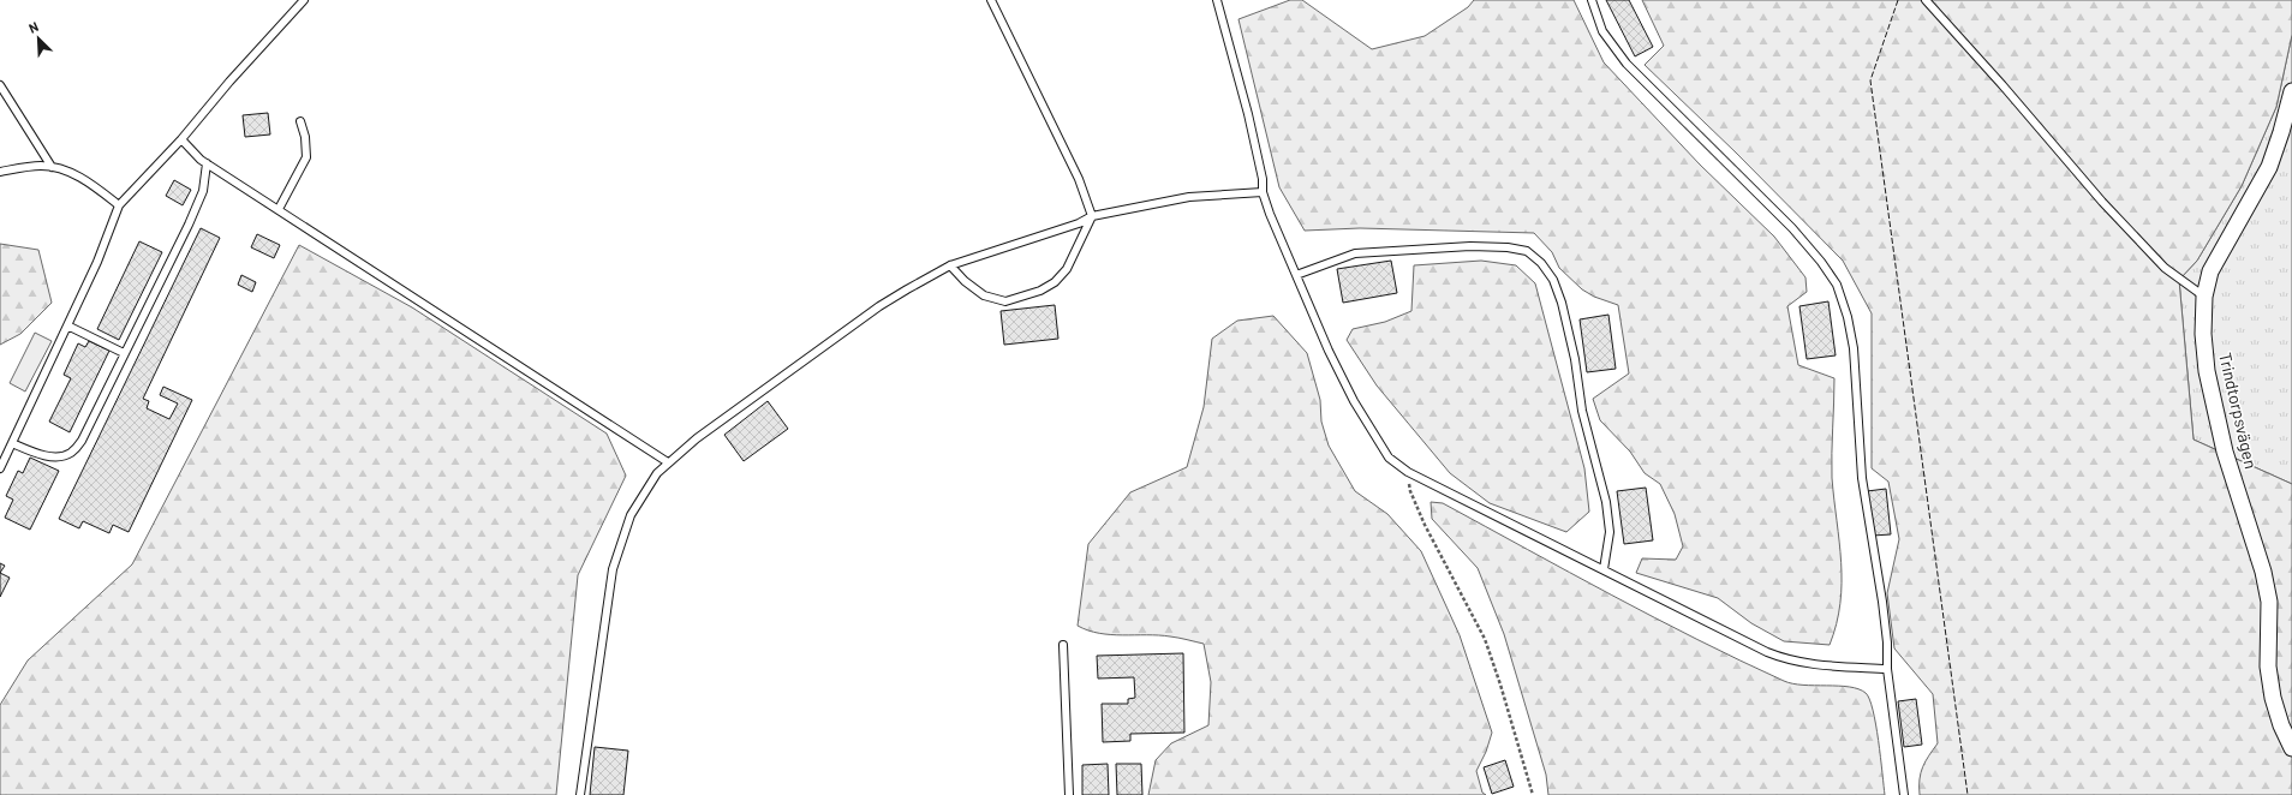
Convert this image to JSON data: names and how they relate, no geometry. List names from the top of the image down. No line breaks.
{"streets":{"street":["Trindtorpsvägen"]},"north":"top left"}
